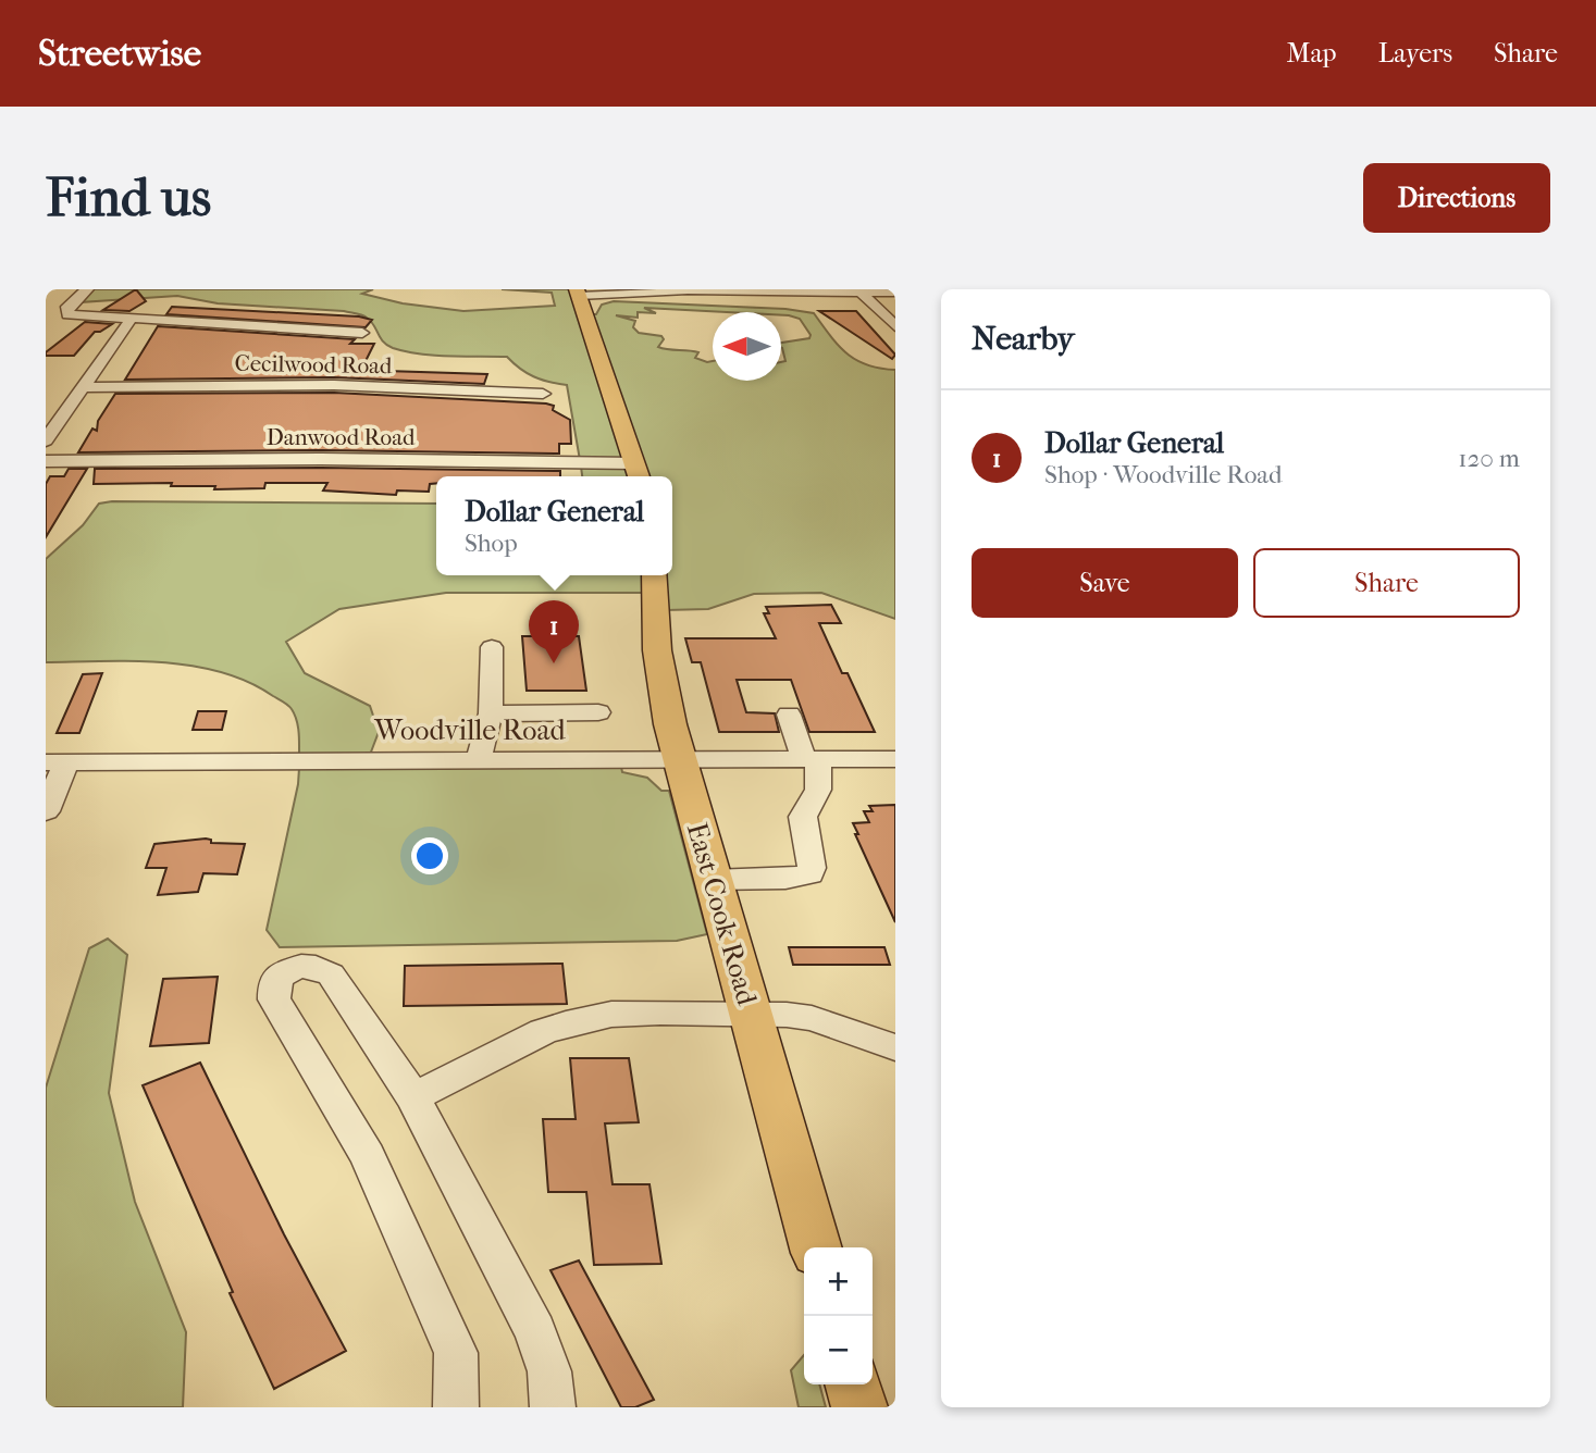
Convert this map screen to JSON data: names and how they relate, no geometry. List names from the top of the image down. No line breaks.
{"streets":{"main road":["East Cook Road"],"street":["Cecilwood Road","Danwood Road","Woodville Road"]},"crossings":[["Woodville Road","East Cook Road"]],"north":"left","page":{"header":"Streetwise","nav":["Map","Layers","Share"],"buttons":["Directions",["Save","Share"]],"title":"Find us","heading":"Nearby","list":[{"mark":"1","name":"Dollar General","note":"Shop · Woodville Road","value":"120 m"}],"popup":["Dollar General","Shop"],"pins":"1","map_buttons":["+","−"]}}
